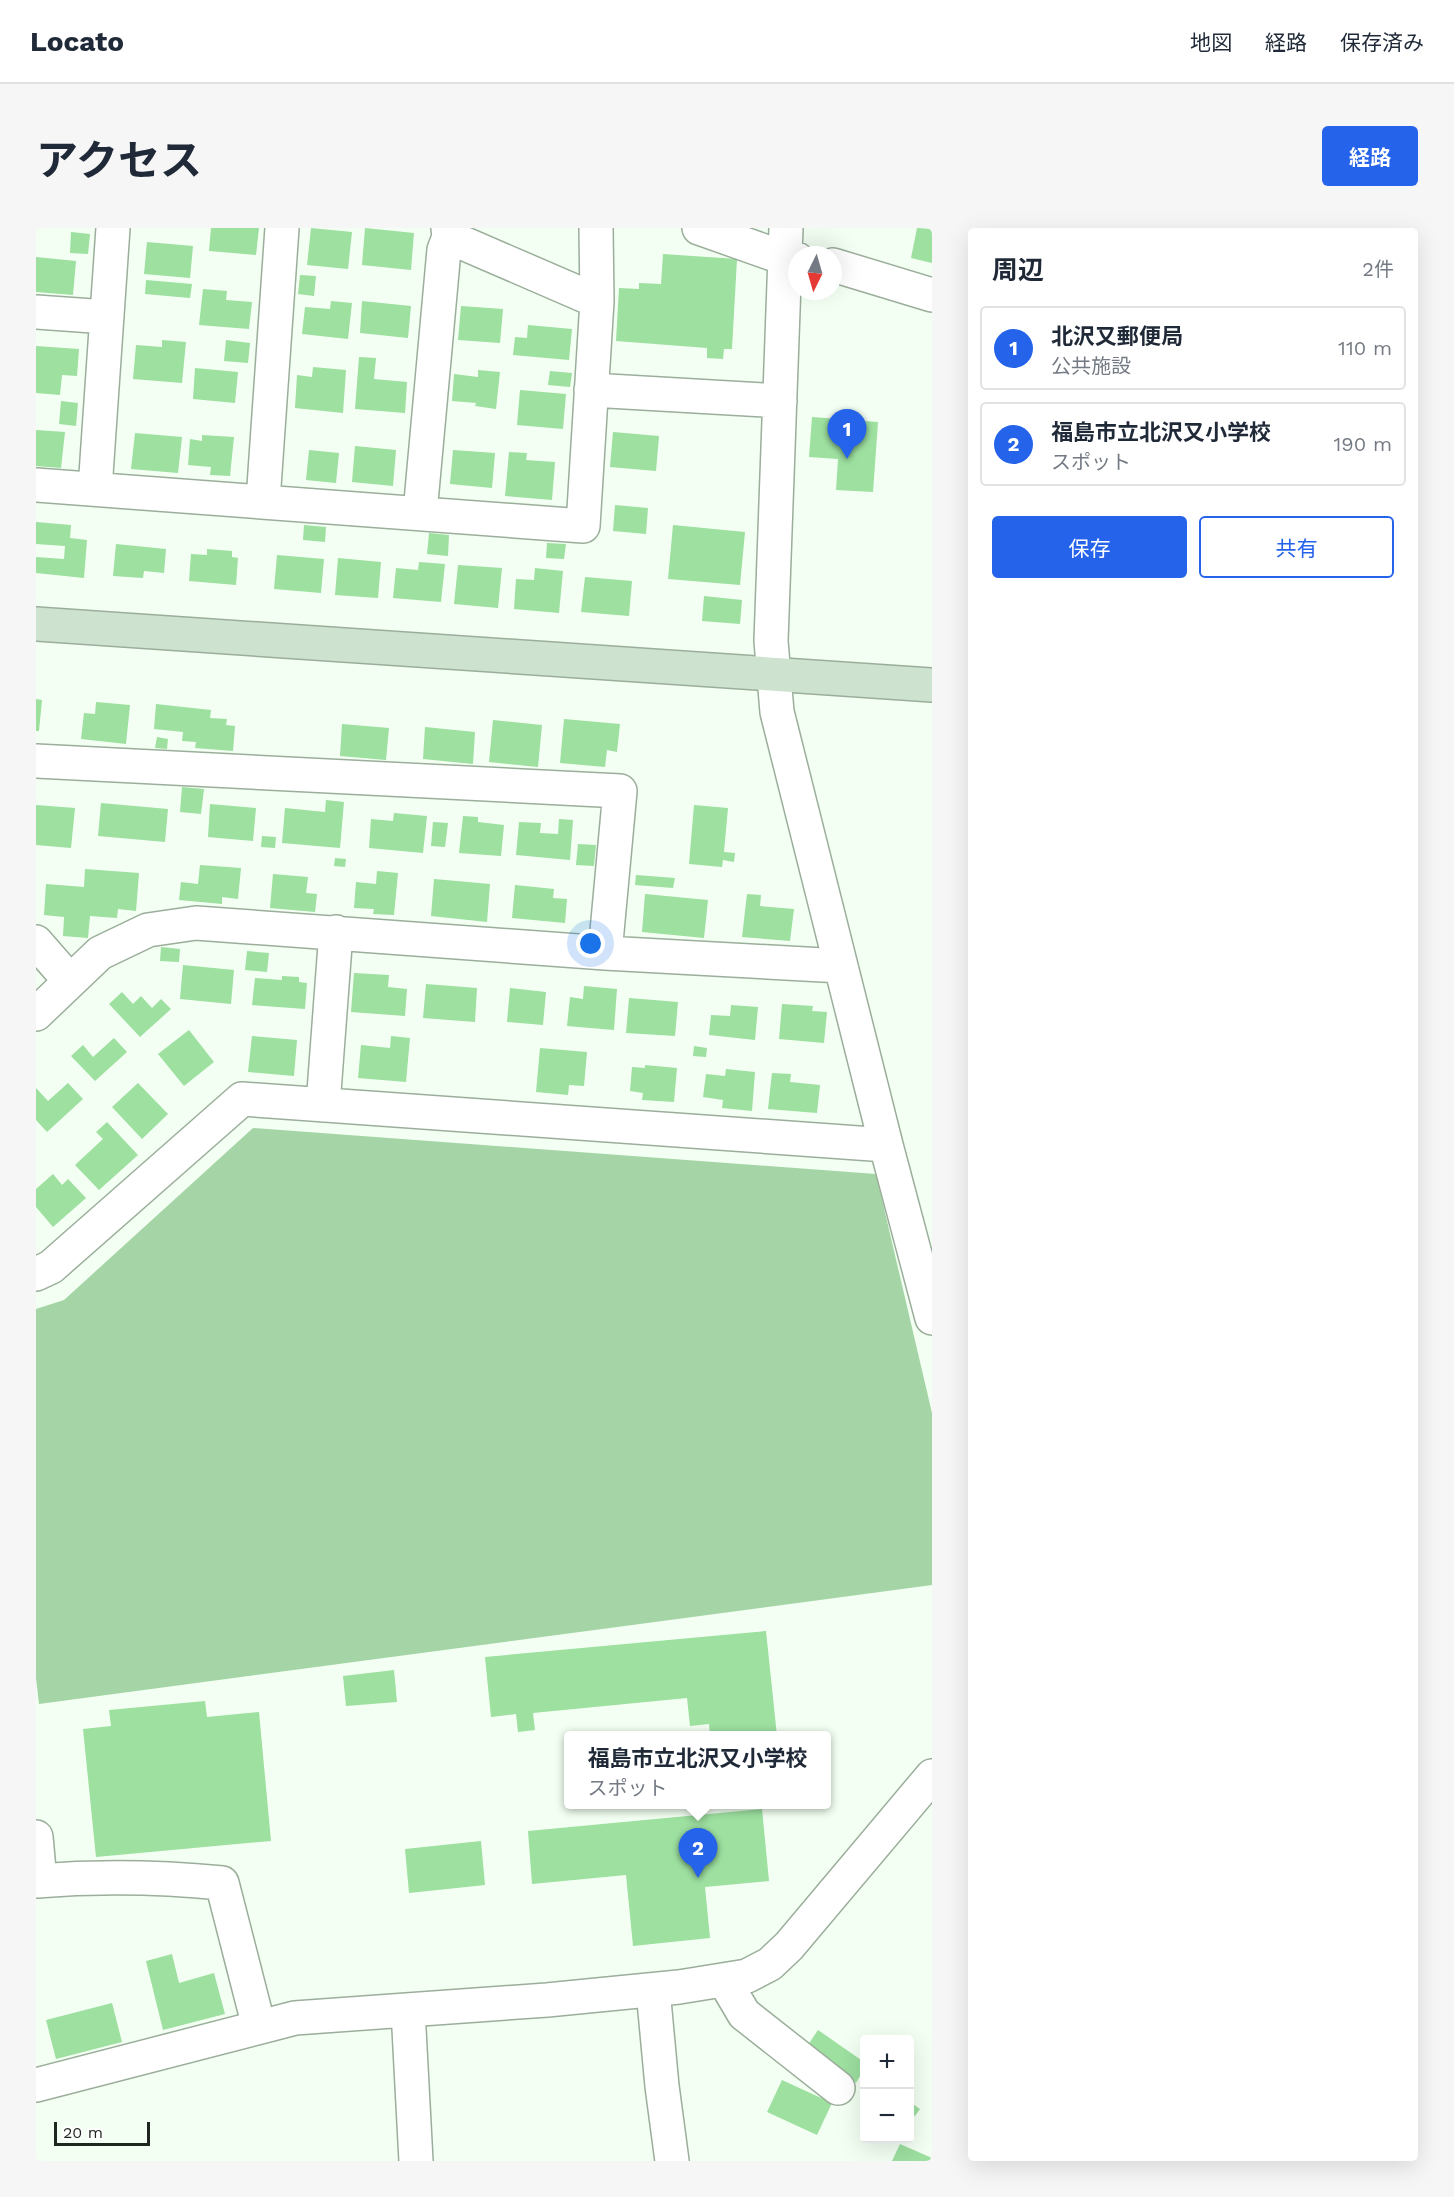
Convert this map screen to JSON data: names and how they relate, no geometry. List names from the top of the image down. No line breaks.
{"scale_bar":"20 m","north":"bottom","page":{"header":"Locato","nav":["地図","経路","保存済み"],"title":"アクセス","buttons":["経路",["保存","共有"]],"heading":["周辺","2件"],"list":[{"mark":"1","name":"北沢又郵便局","note":"公共施設","value":"110 m"},{"mark":"2","name":"福島市立北沢又小学校","note":"スポット","value":"190 m"}],"pins":["1","2"],"popup":["福島市立北沢又小学校","スポット"],"map_buttons":["+","−"],"scale":"20 m"}}
